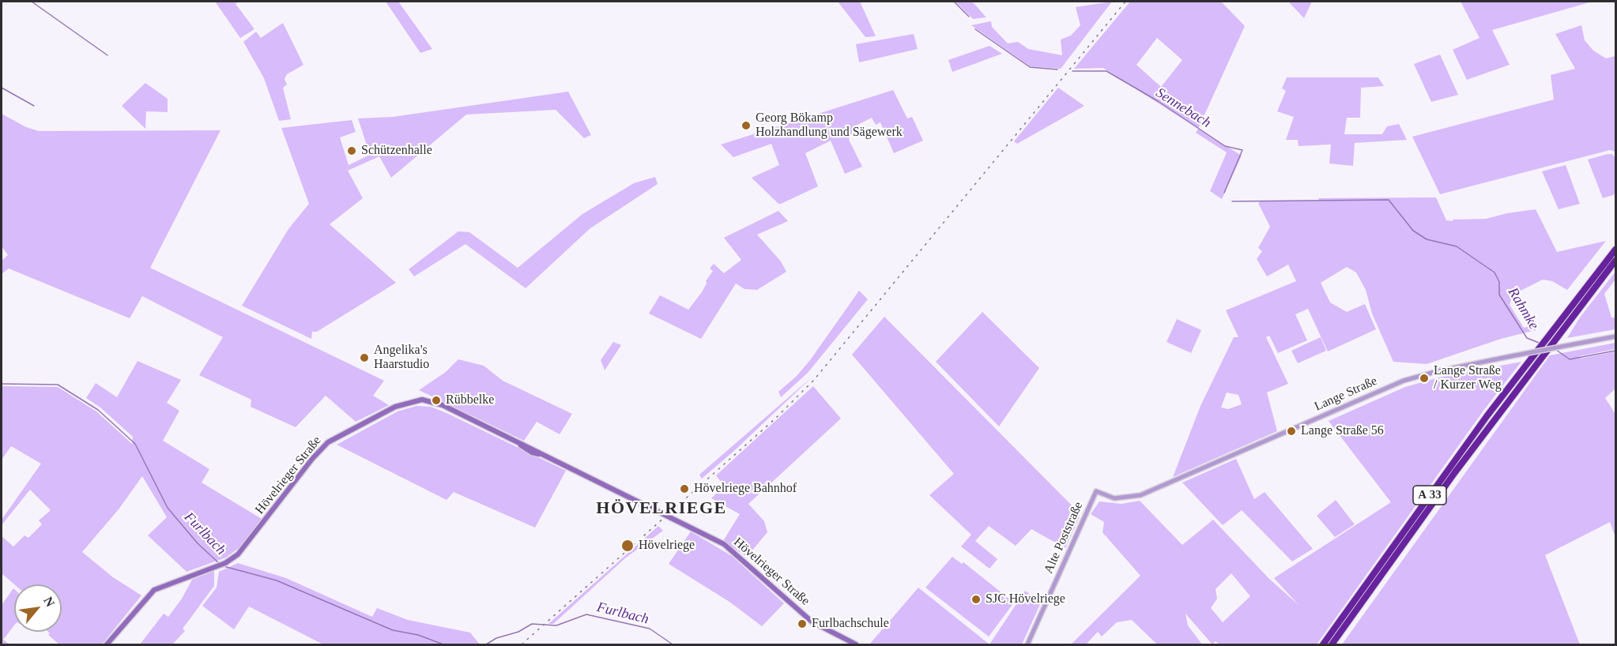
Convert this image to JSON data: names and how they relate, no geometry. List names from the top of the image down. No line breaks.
{"streets":{"highway":["A 33"],"main road":["Hövelrieger Straße"],"street":["Lange Straße","Alte Poststraße"]},"crossings":[["Lange Straße","Alte Poststraße"]],"districts":["HÖVELRIEGE"],"water":["Sennebach","Rahmke","Furlbach"],"places":["Georg Bökamp Holzhandlung und Sägewerk","Schützenhalle","Angelika's Haarstudio","Lange Straße / Kurzer Weg","Rübbelke","Lange Straße 56","Hövelriege Bahnhof","Hövelriege","SJC Hövelriege","Furlbachschule"],"north":"top right"}
